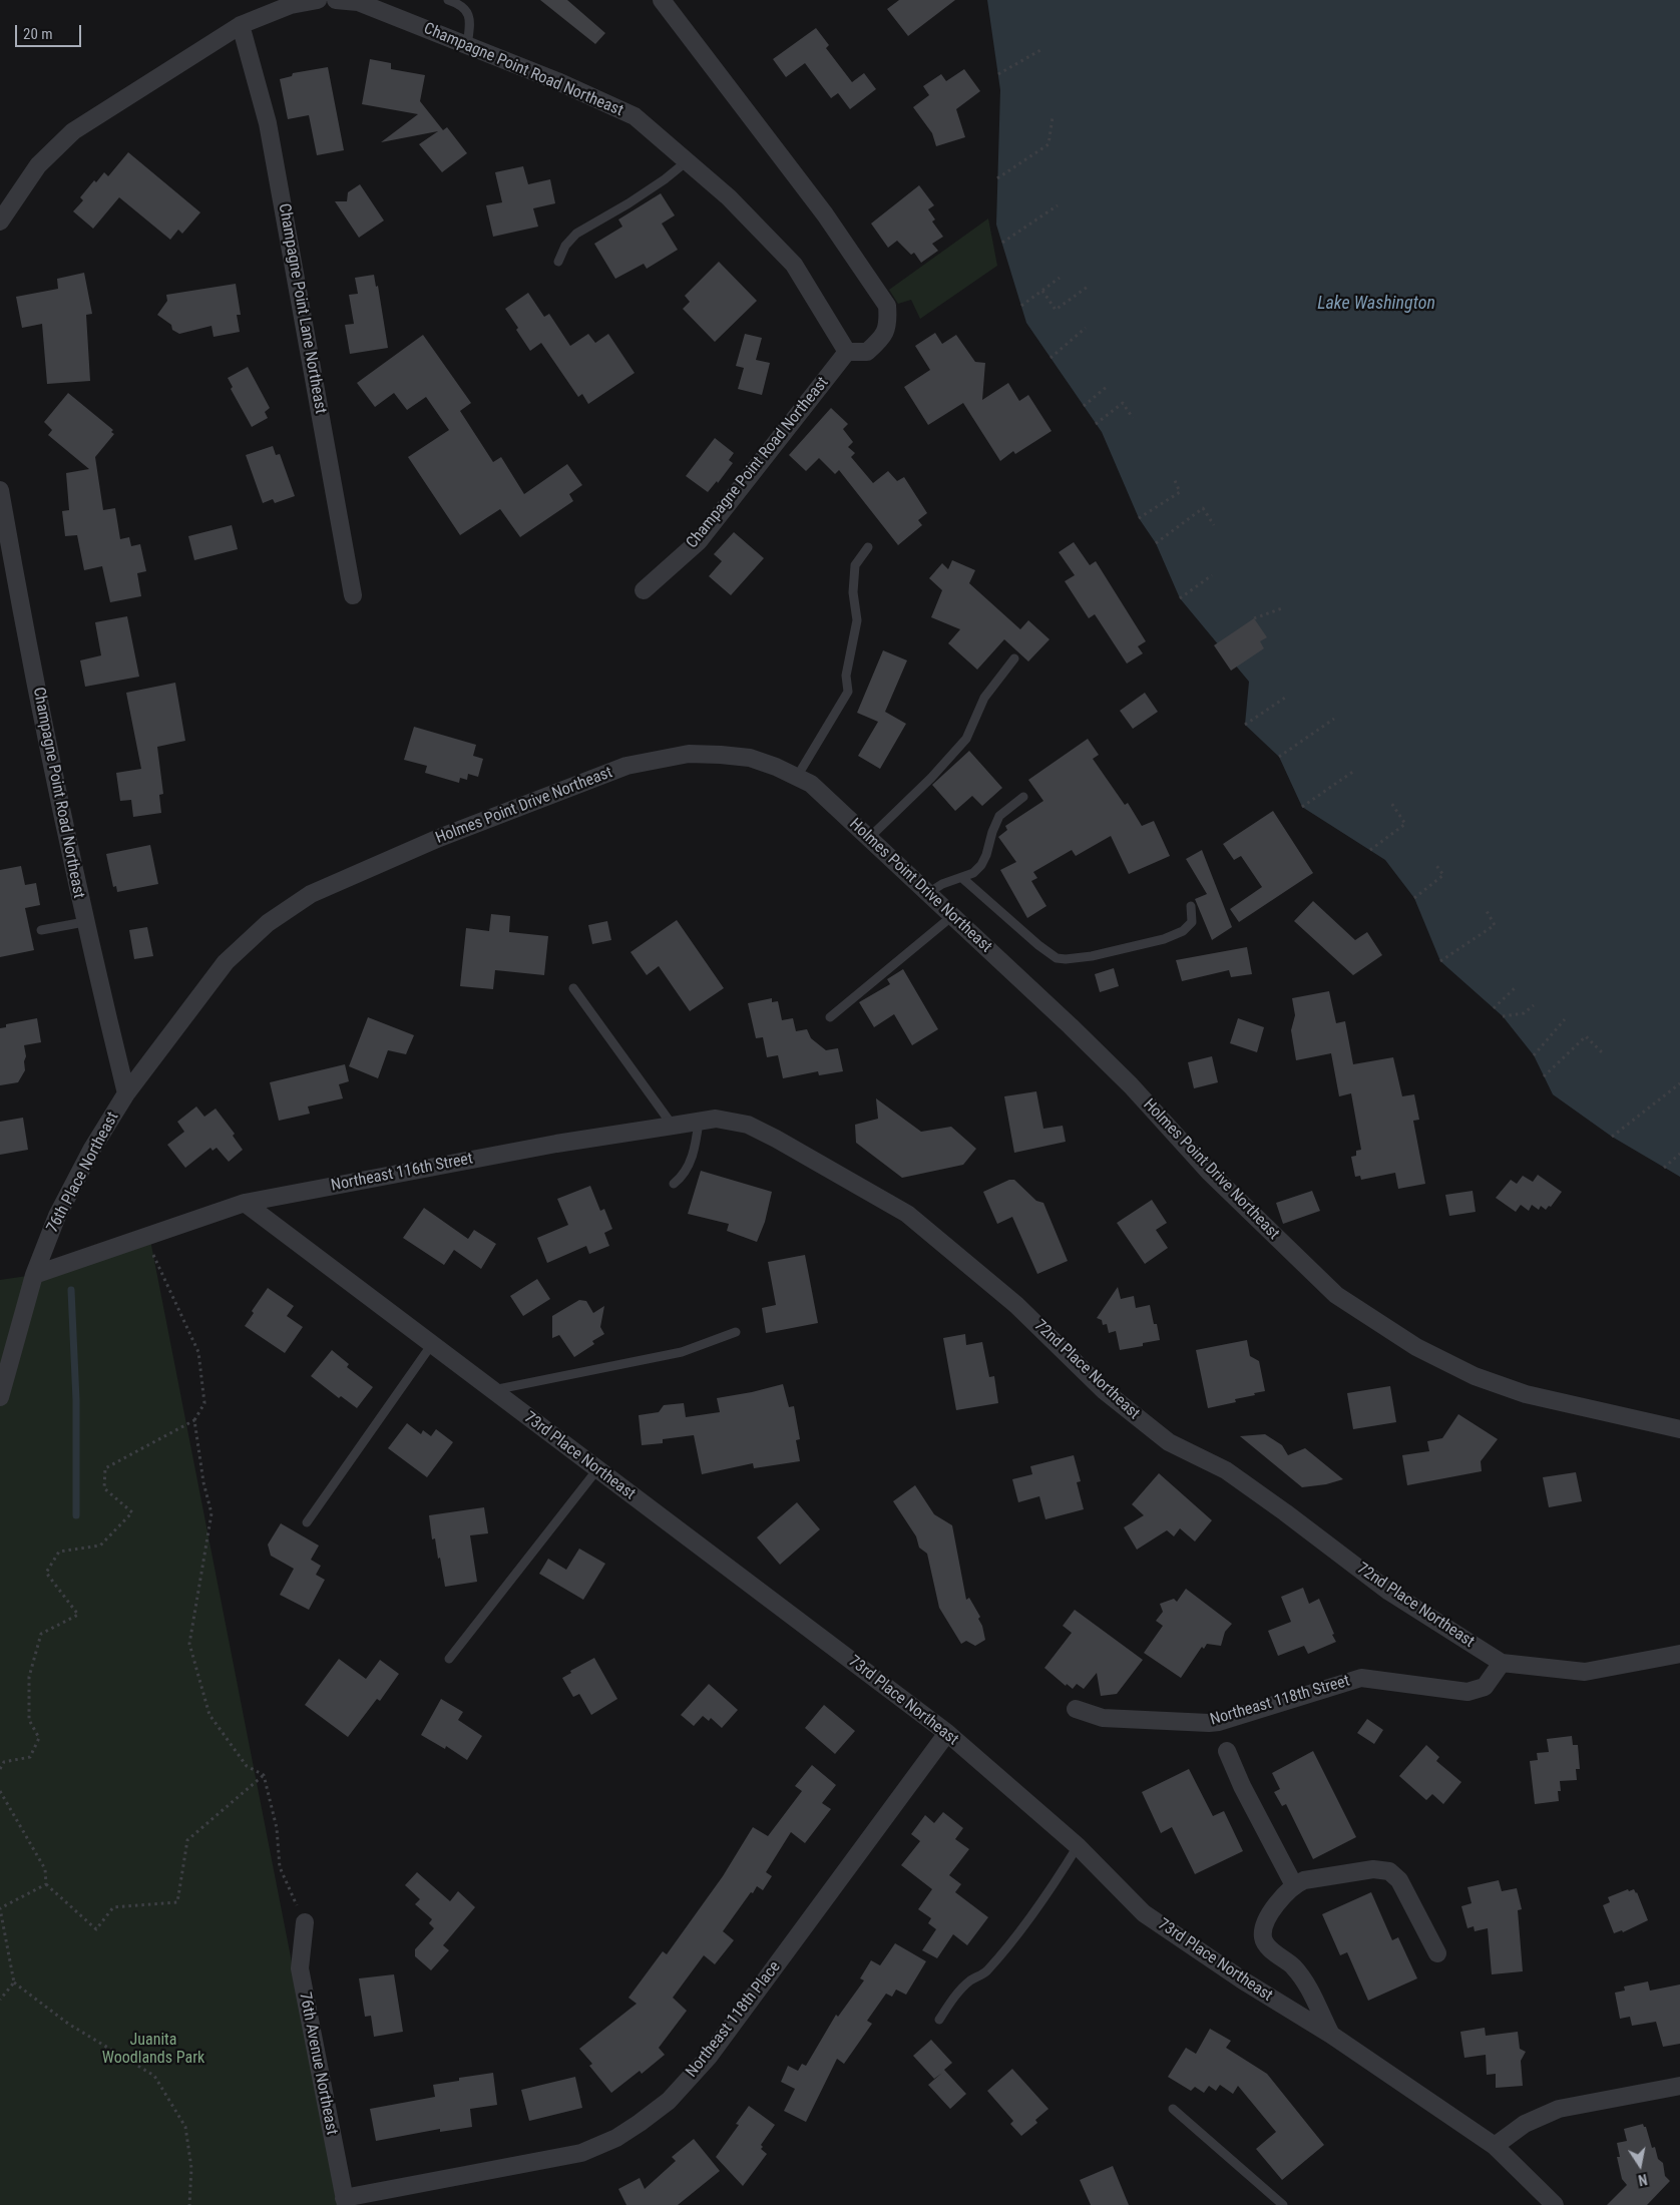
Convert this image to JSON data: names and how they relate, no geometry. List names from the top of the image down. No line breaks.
{"streets":{"street":["Champagne Point Road Northeast","Champagne Point Lane Northeast","Holmes Point Drive Northeast","76th Place Northeast","Northeast 116th Street","72nd Place Northeast","73rd Place Northeast","Northeast 118th Street","Northeast 118th Place","76th Avenue Northeast"]},"crossings":[["Champagne Point Road Northeast","Holmes Point Drive Northeast"],["Champagne Point Road Northeast","76th Place Northeast"],["Holmes Point Drive Northeast","76th Place Northeast"],["76th Place Northeast","Northeast 116th Street"],["Northeast 116th Street","72nd Place Northeast"],["Northeast 116th Street","73rd Place Northeast"],["72nd Place Northeast","Northeast 118th Street"],["73rd Place Northeast","Northeast 118th Place"],["Northeast 118th Place","76th Avenue Northeast"]],"water":["Lake Washington"],"parks":["Juanita Woodlands Park"],"scale_bar":"20 m","north":"bottom"}
